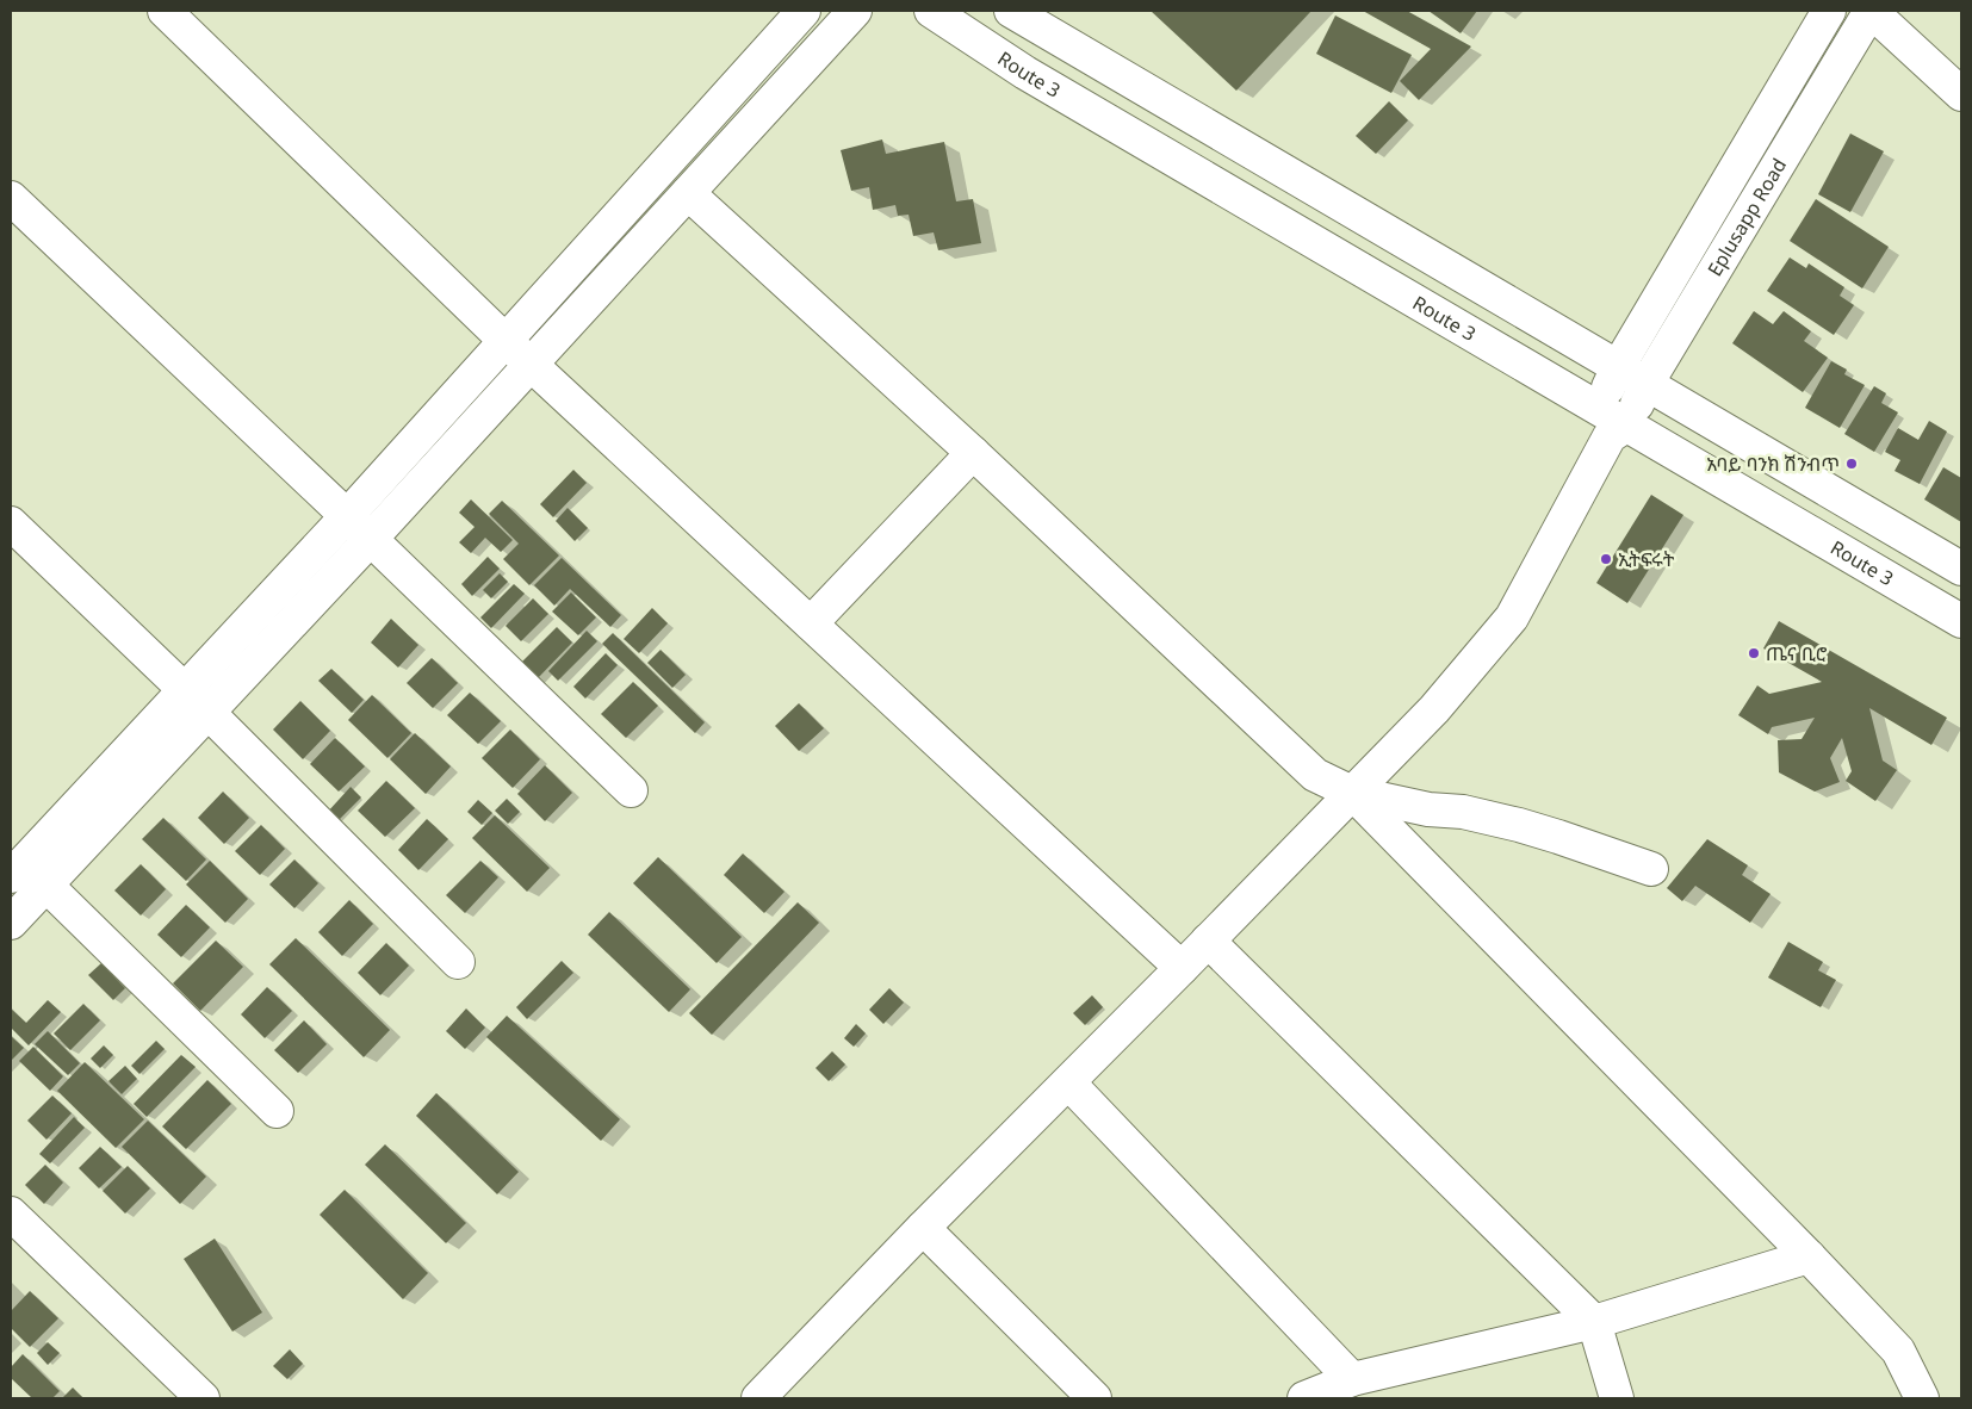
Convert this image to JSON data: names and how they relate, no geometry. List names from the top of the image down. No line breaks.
{"streets":{"street":["Route 3","Eplusapp Road"]},"crossings":[["Route 3","Eplusapp Road"]],"places":["አባይ ባንክ ሽንብጥ","ኢትፍሩት","ጤና ቢሮ"]}
